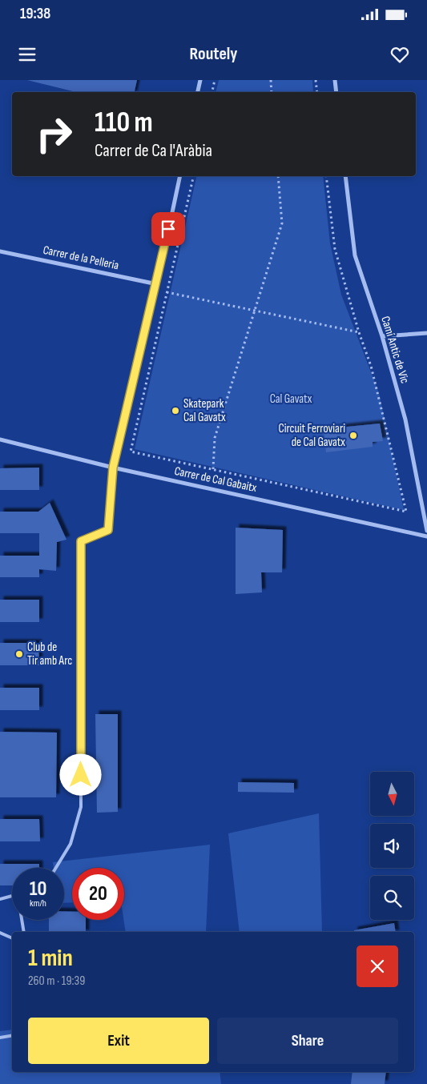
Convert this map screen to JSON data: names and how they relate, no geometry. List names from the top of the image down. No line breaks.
{"streets":{"street":["Carrer de la Pelleria","Camí Antic de Vic","Carrer de Cal Gabaitx"]},"parks":["Cal Gavatx"],"places":["Skatepark Cal Gavatx","Circuit Ferroviari de Cal Gavatx","Club de Tir amb Arc"],"north":"bottom","page":{"status":"19:38","header":"Routely","turn":["110 m","Carrer de Ca l'Aràbia"],"speed":"10 km/h","limit":"20","heading":["1 min","260 m · 19:39"],"buttons":["Exit","Share"]}}
